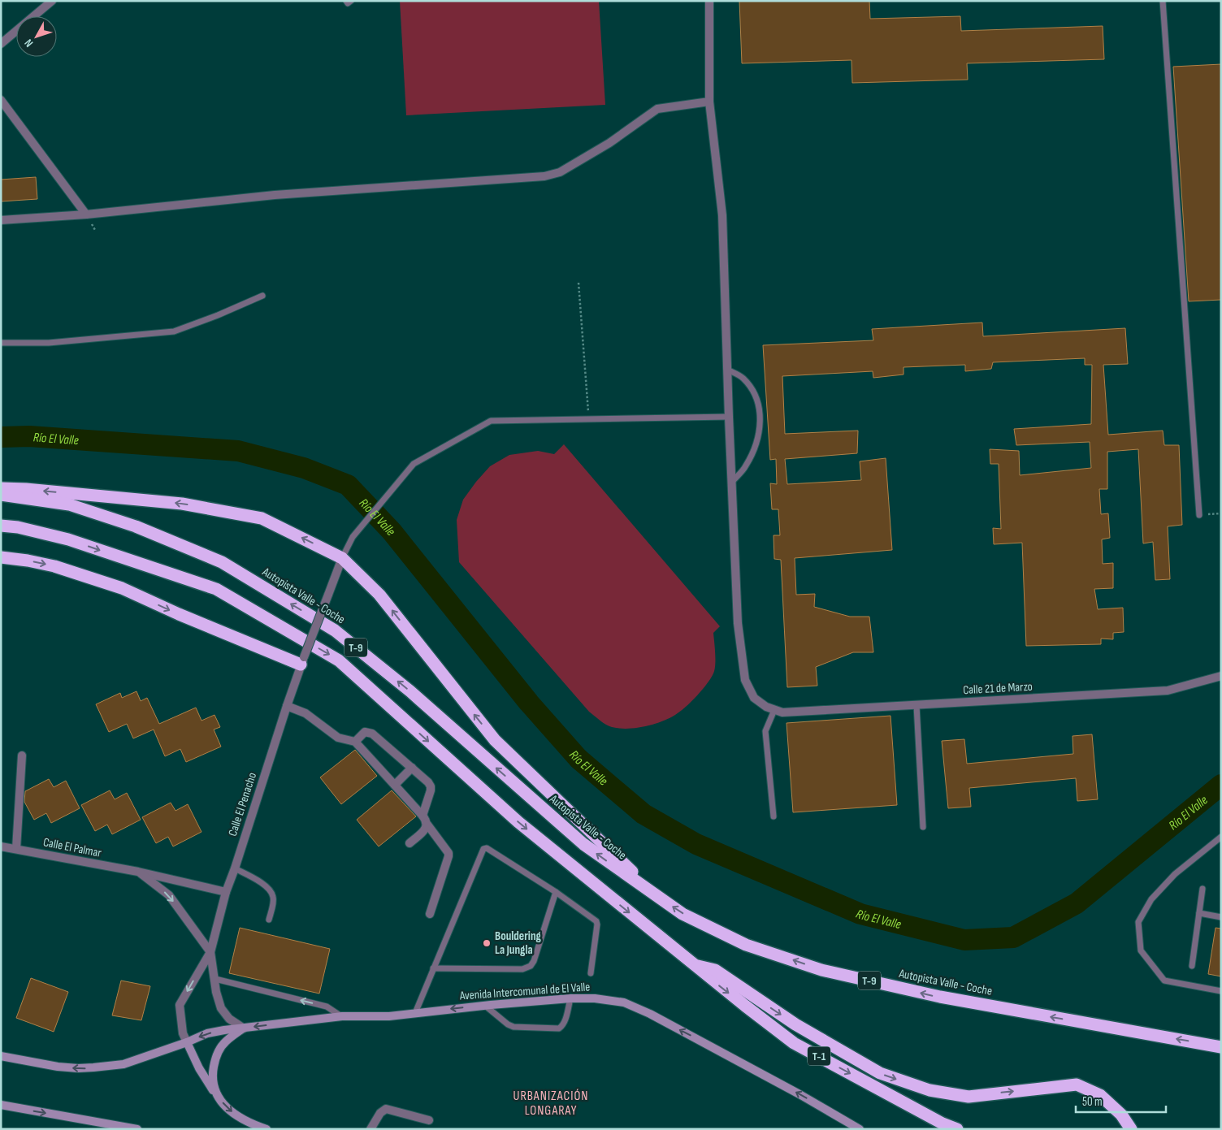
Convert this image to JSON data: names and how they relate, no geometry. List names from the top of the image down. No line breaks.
{"streets":{"highway":["Autopista Valle - Coche","T-9","T-1"],"main road":["Avenida Intercomunal de El Valle"],"street":["Calle 21 de Marzo","Calle El Penacho","Calle El Palmar"]},"crossings":[["T-9","T-1"],["Calle El Penacho","Calle El Palmar"]],"one_way":["Avenida Intercomunal de El Valle"],"districts":["URBANIZACIÓN LONGARAY"],"water":["Río El Valle"],"places":["Bouldering La Jungla"],"scale_bar":"50 m","north":"bottom left"}
